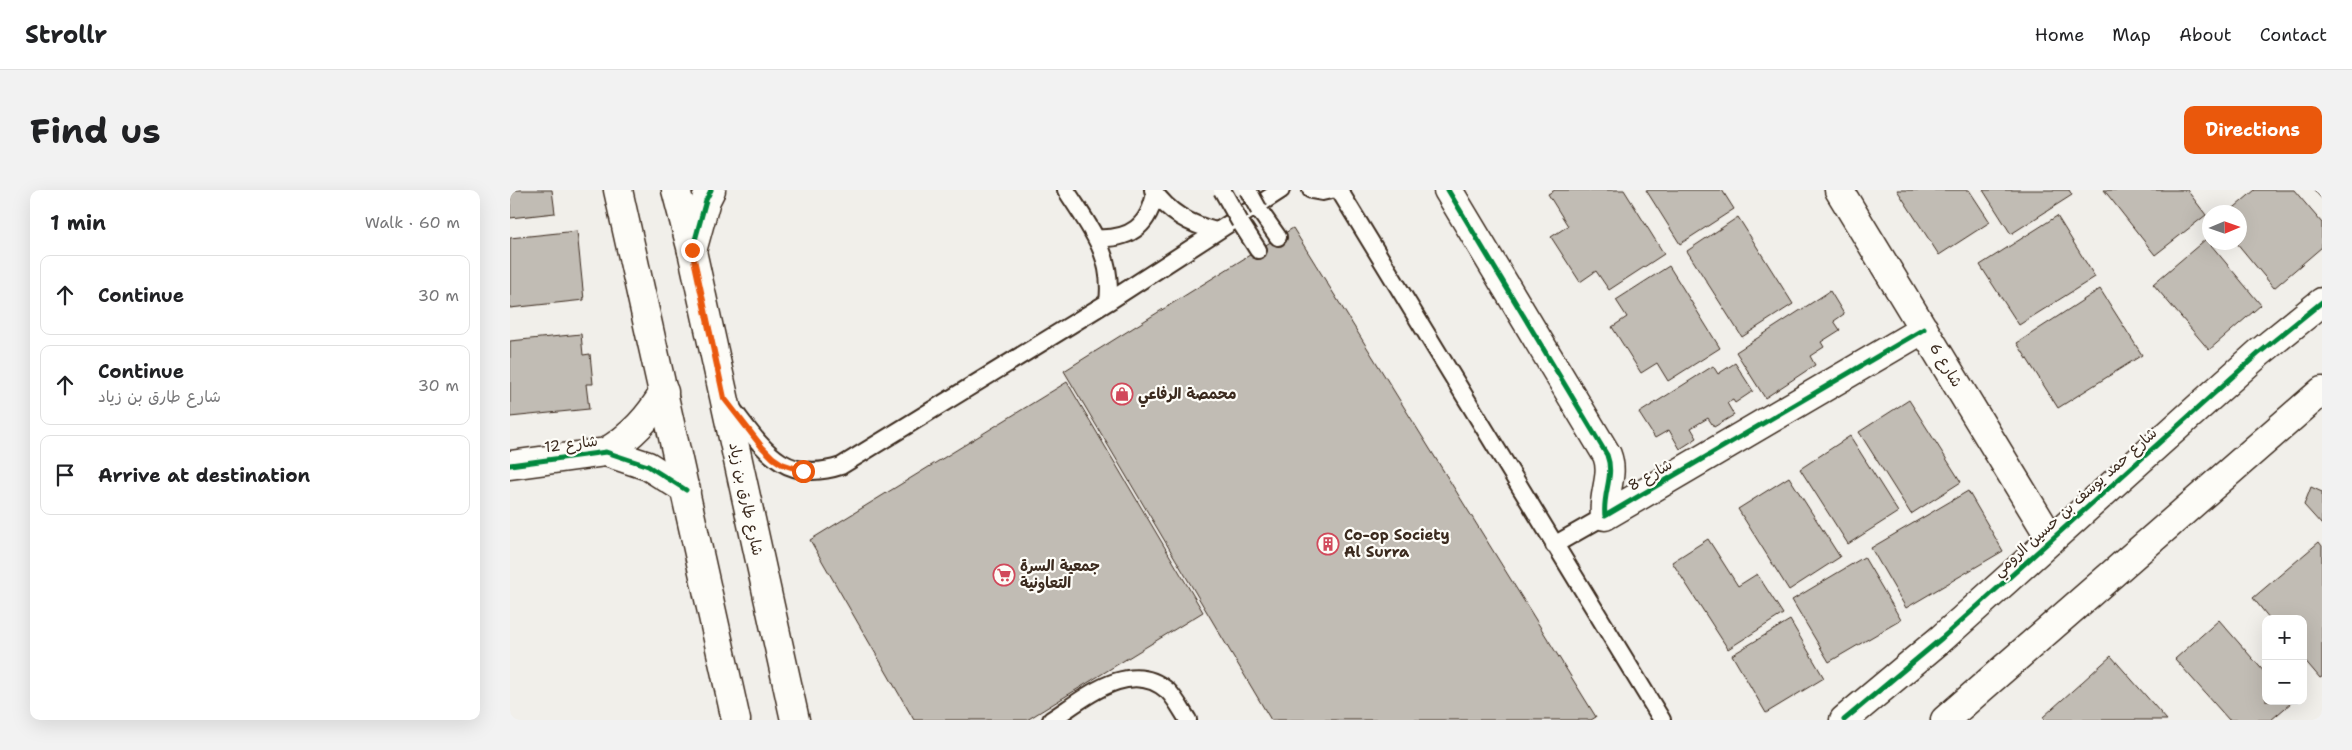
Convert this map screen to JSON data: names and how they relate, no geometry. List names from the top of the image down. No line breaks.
{"streets":{"street":["شارع 6","شارع 12","شارع 8","شارع طارق بن زياد","شارع حمد يوسف بن حسين الرومي"]},"crossings":[["شارع 6","شارع 8"],["شارع 6","شارع حمد يوسف بن حسين الرومي"]],"places":{"shop":["محمصة الرفاعي"],"building":["Co-op Society Al Surra"],"supermarket":["جمعية السرة التعاونية"]},"north":"right","page":{"header":"Strollr","nav":["Home","Map","About","Contact"],"buttons":"Directions","title":"Find us","heading":["1 min","Walk · 60 m"],"list":[["Continue","30 m"],["Continue","شارع طارق بن زياد","30 m"],"Arrive at destination"],"map_buttons":["+","−"]}}
